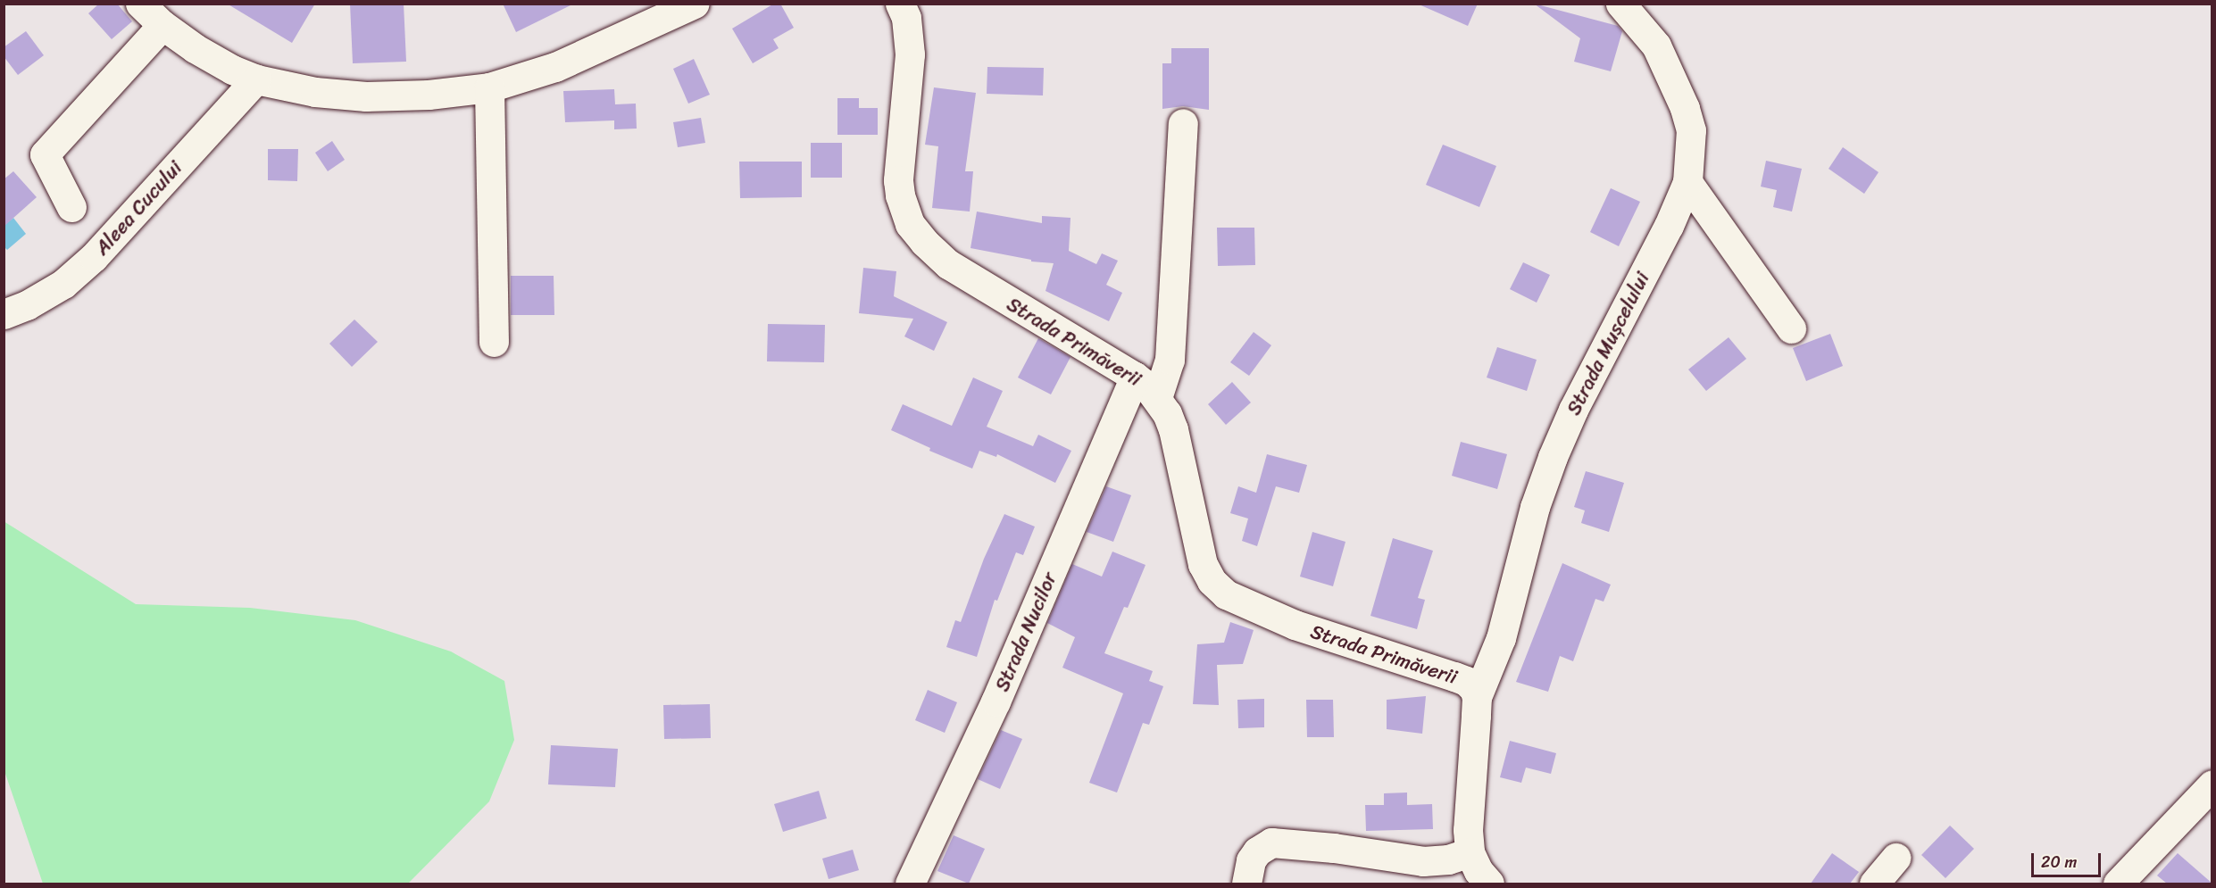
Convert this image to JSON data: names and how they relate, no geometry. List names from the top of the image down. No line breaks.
{"streets":{"street":["Aleea Cucului","Strada Primăverii","Strada Mușcelului","Strada Nucilor"]},"crossings":[["Strada Primăverii","Strada Mușcelului"],["Strada Primăverii","Strada Nucilor"]],"scale_bar":"20 m"}
